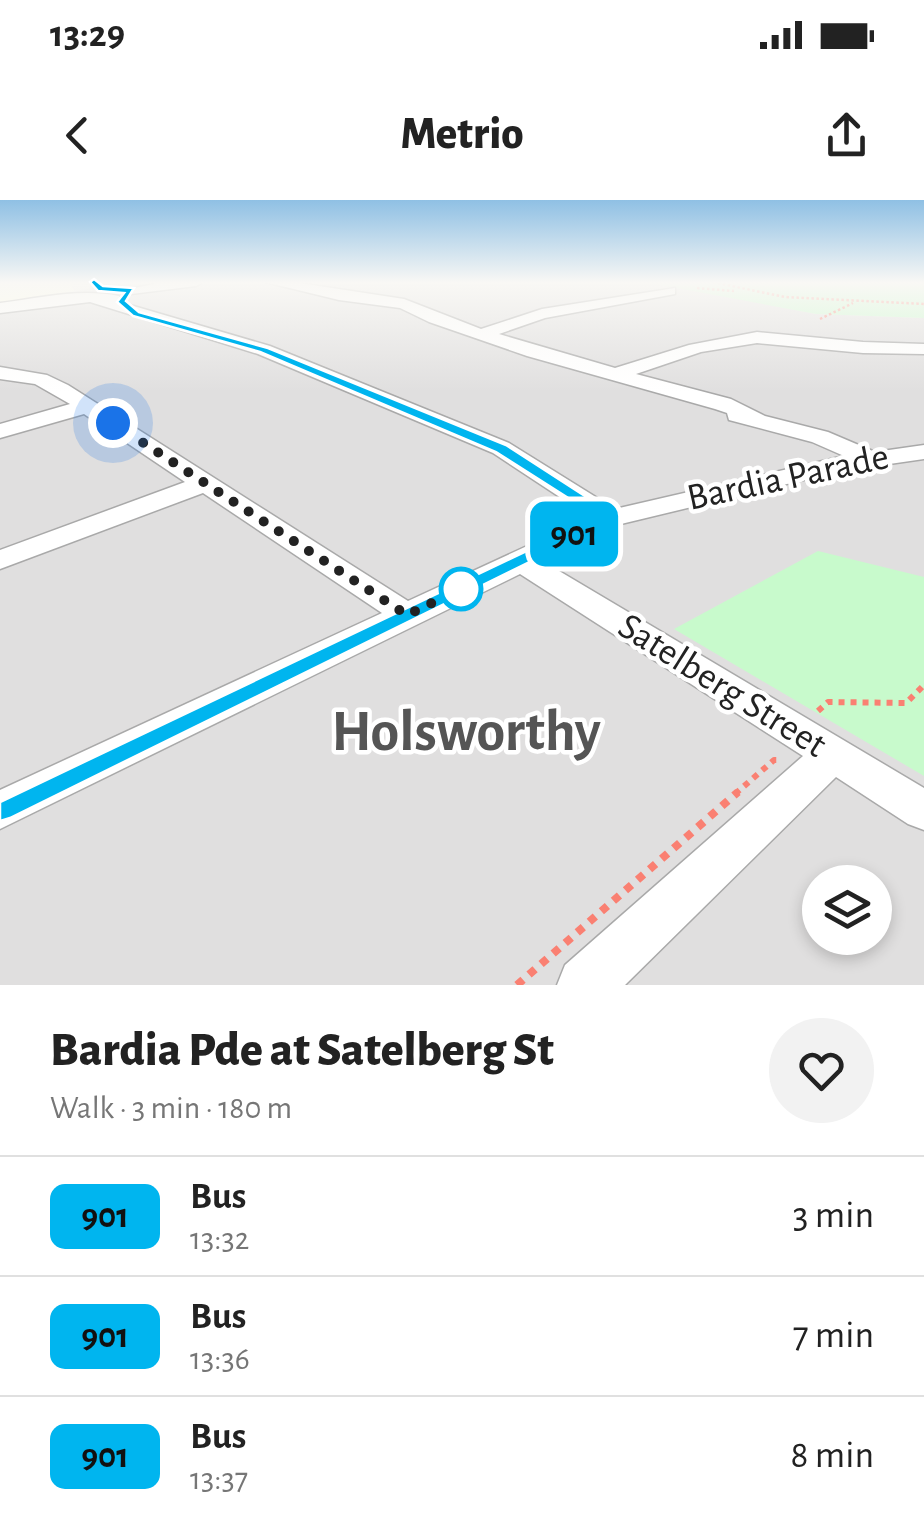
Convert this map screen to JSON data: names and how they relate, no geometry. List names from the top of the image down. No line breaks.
{"streets":{"street":["Bardia Parade","Satelberg Street"]},"crossings":[["Bardia Parade","Satelberg Street"]],"districts":["Holsworthy"],"lines":["bus line 901"],"page":{"status":"13:29","header":"Metrio","on_map":"901","heading":["Bardia Pde at Satelberg St","Walk · 3 min · 180 m"],"list":[{"mark":"901","name":"Bus","note":"13:32","value":"3 min"},{"mark":"901","name":"Bus","note":"13:36","value":"7 min"},{"mark":"901","name":"Bus","note":"13:37","value":"8 min"}]}}
